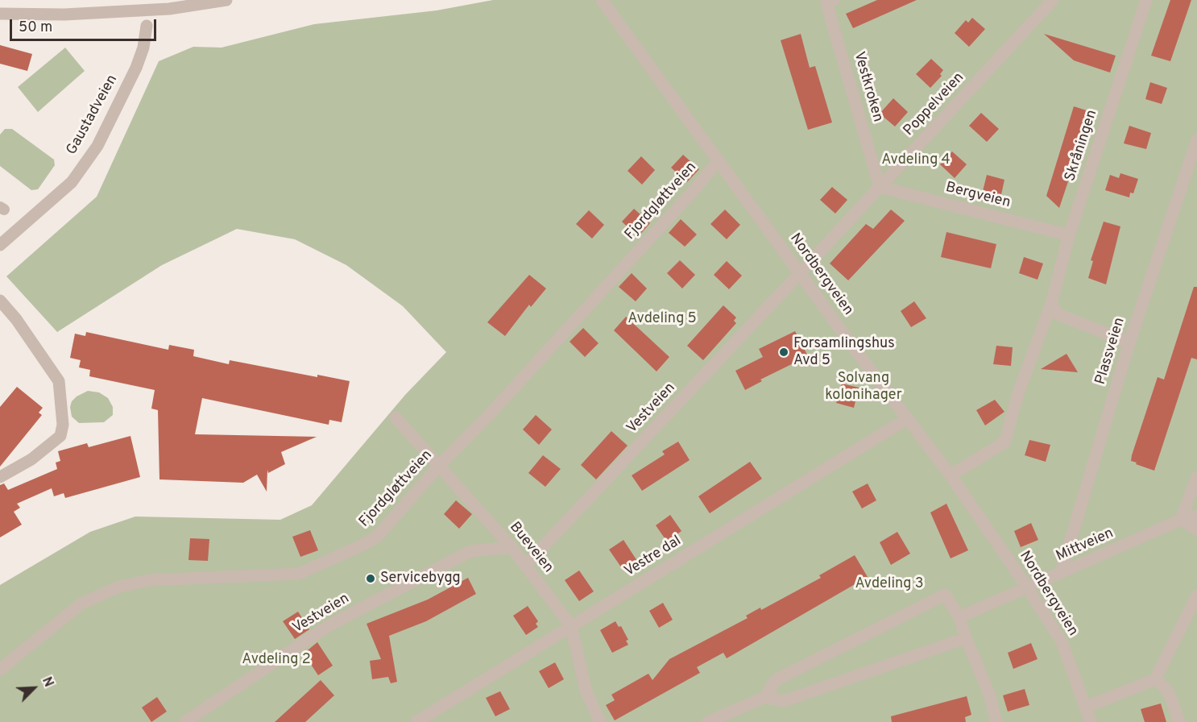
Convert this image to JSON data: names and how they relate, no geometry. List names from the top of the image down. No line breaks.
{"streets":{"street":["Vestkroken","Poppelveien","Gaustadveien","Skråningen","Bergveien","Fjordgløttveien","Nordbergveien","Plassveien","Vestveien","Mittveien","Bueveien","Vestre dal"]},"crossings":[["Vestkroken","Poppelveien"],["Vestkroken","Bergveien"],["Poppelveien","Bergveien"],["Poppelveien","Nordbergveien"],["Poppelveien","Vestveien"],["Skråningen","Bergveien"],["Skråningen","Nordbergveien"],["Fjordgløttveien","Nordbergveien"],["Fjordgløttveien","Bueveien"],["Nordbergveien","Vestveien"],["Nordbergveien","Mittveien"],["Nordbergveien","Vestre dal"],["Plassveien","Mittveien"],["Vestveien","Bueveien"],["Bueveien","Vestre dal"]],"parks":["Avdeling 4","Avdeling 5","Solvang kolonihager","Avdeling 3","Avdeling 2"],"places":["Forsamlingshus Avd 5","Servicebygg"],"scale_bar":"50 m","north":"top right"}
